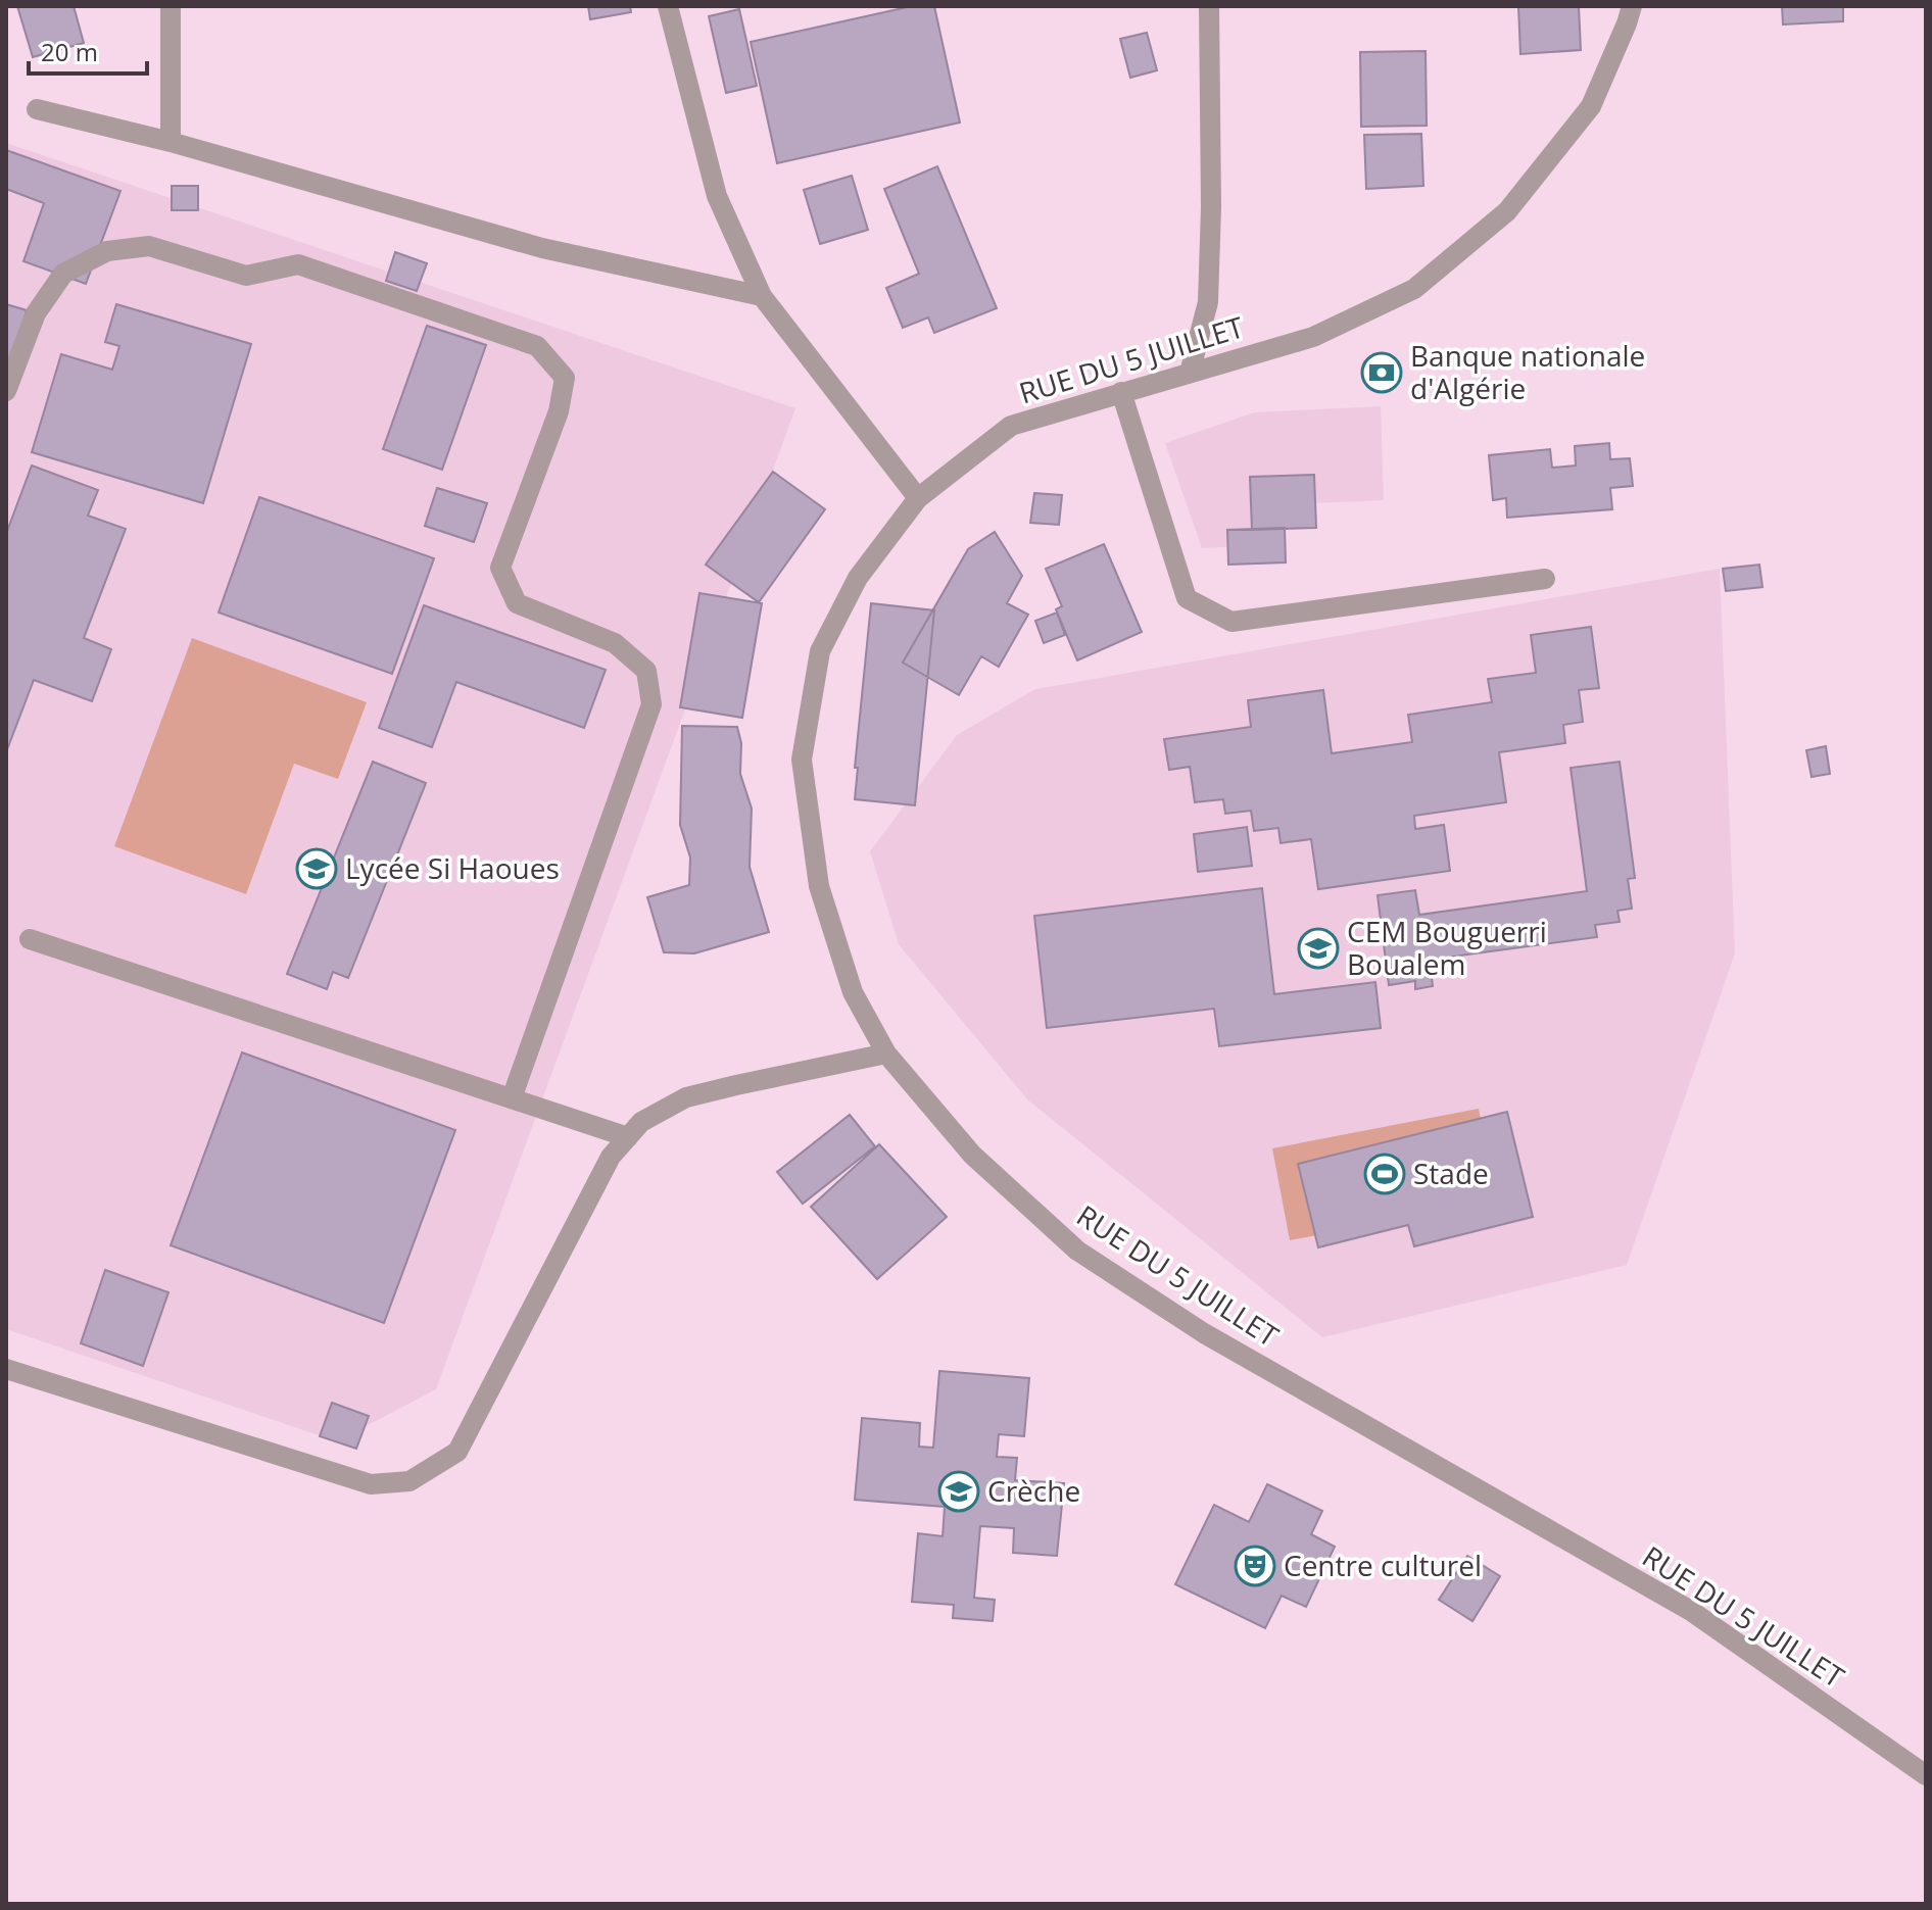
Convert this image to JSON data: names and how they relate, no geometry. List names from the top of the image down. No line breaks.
{"streets":{"street":["RUE DU 5 JUILLET"]},"places":{"bank":["Banque nationale d'Algérie"],"school or university":["Lycée Si Haoues","CEM Bouguerri Boualem","Crèche"],"sports":["Stade"],"theatre":["Centre culturel"]},"scale_bar":"20 m"}
